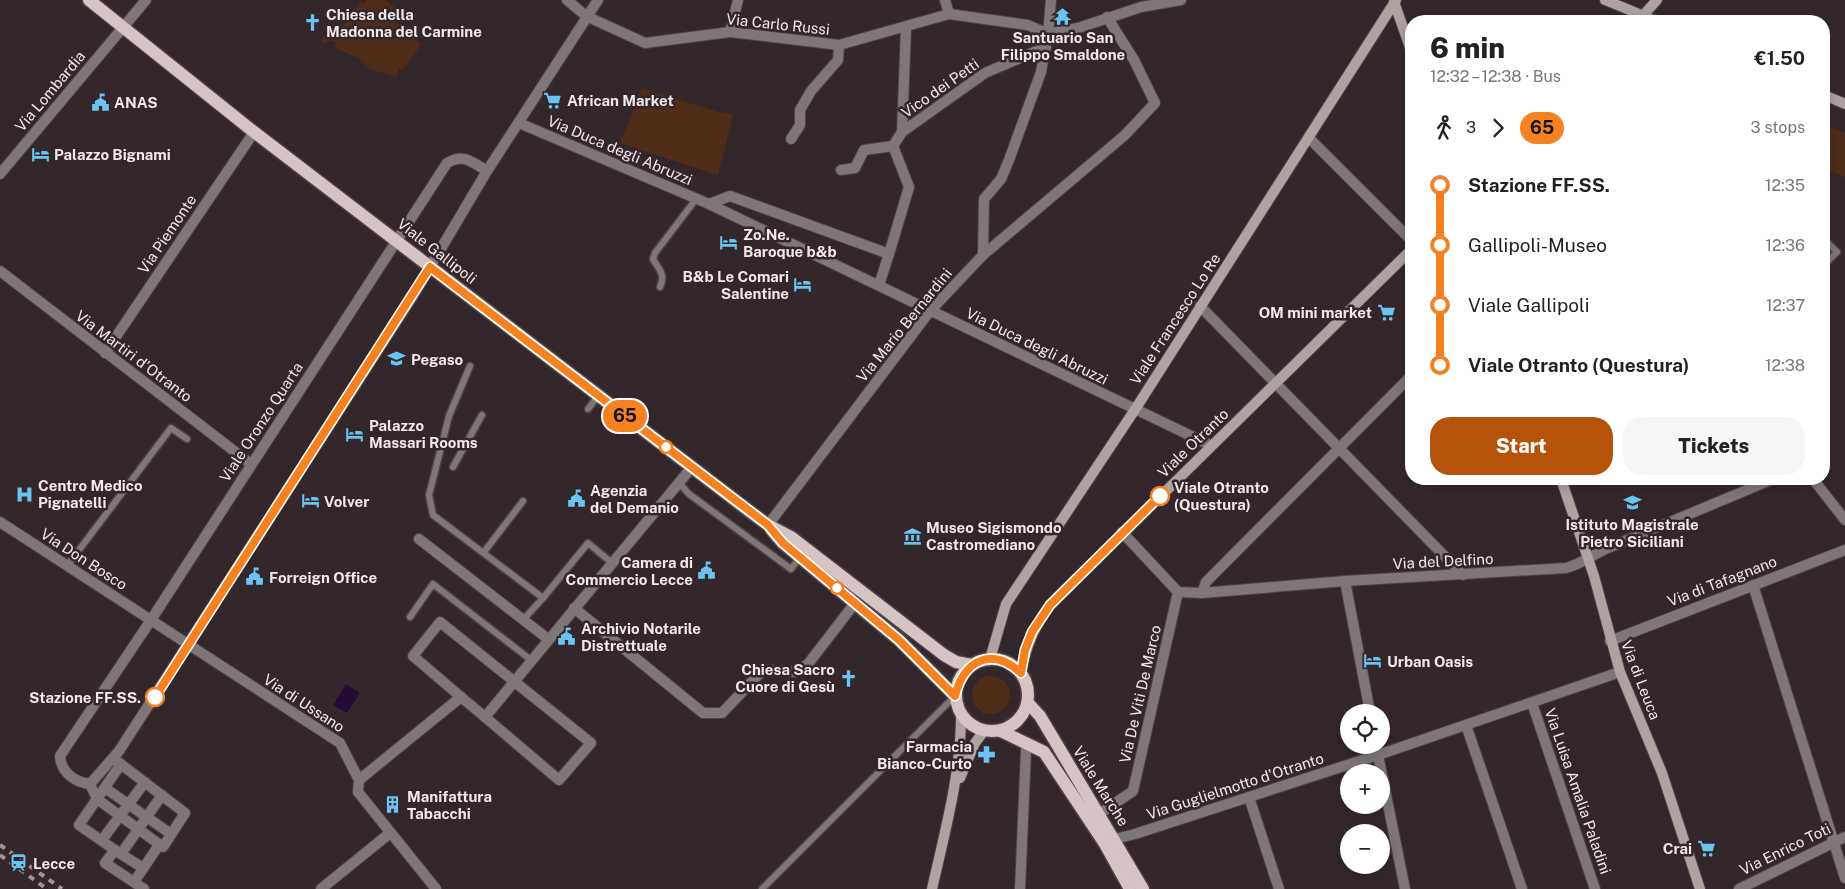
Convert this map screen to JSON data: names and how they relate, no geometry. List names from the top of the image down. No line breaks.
{"streets":{"main road":["Viale Gallipoli","Viale Marche"],"street":["Via Carlo Russi","Vico dei Petti","Via Lombardia","Via Duca degli Abruzzi","Via Piemonte","Viale Francesco Lo Re","Via Mario Bernardini","Via Martiri d'Otranto","Viale Oronzo Quarta","Viale Otranto","Via Don Bosco","Via del Delfino","Via di Tafagnano","Via di Leuca","Via De Viti De Marco","Via di Ussano","Via Guglielmotto d'Otranto","Via Luisa Amalia Paladini","Via Enrico Toti"]},"crossings":[["Via Lombardia","Viale Gallipoli"],["Via Duca degli Abruzzi","Viale Francesco Lo Re"],["Via Duca degli Abruzzi","Via Mario Bernardini"],["Via Duca degli Abruzzi","Viale Otranto"],["Via Piemonte","Viale Gallipoli"],["Via Piemonte","Via Martiri d'Otranto"],["Viale Gallipoli","Viale Francesco Lo Re"],["Viale Gallipoli","Via Mario Bernardini"],["Viale Gallipoli","Viale Oronzo Quarta"],["Viale Gallipoli","Viale Otranto"],["Viale Gallipoli","Viale Marche"],["Viale Francesco Lo Re","Viale Otranto"],["Viale Francesco Lo Re","Viale Marche"],["Via Martiri d'Otranto","Viale Oronzo Quarta"],["Viale Oronzo Quarta","Via Don Bosco"],["Viale Otranto","Viale Marche"],["Via del Delfino","Via di Leuca"],["Via del Delfino","Via De Viti De Marco"],["Via di Tafagnano","Via di Leuca"],["Via di Leuca","Via Guglielmotto d'Otranto"],["Via De Viti De Marco","Viale Marche"],["Viale Marche","Via Guglielmotto d'Otranto"],["Via Guglielmotto d'Otranto","Via Luisa Amalia Paladini"]],"places":{"temple":["Santuario San Filippo Smaldone"],"church":["Chiesa della Madonna del Carmine","Chiesa Sacro Cuore di Gesù"],"supermarket":["African Market","OM mini market","Crai"],"public building":["ANAS","Agenzia del Demanio","Camera di Commercio Lecce","Forreign Office","Archivio Notarile Distrettuale"],"hotel":["Palazzo Bignami","Zo.Ne. Baroque b&b","B&b Le Comari Salentine","Palazzo Massari Rooms","Volver","Urban Oasis"],"school or university":["Pegaso","Istituto Magistrale Pietro Siciliani"],"hospital":["Centro Medico Pignatelli"],"other":["Viale Otranto (Questura)","Stazione FF.SS."],"museum":["Museo Sigismondo Castromediano"],"pharmacy":["Farmacia Bianco-Curto"],"building":["Manifattura Tabacchi"],"station":["Lecce"]},"lines":["bus line 65"],"page":{"on_map":"65","heading":["6 min","12:32 – 12:38 · Bus","€1.50"],"legs":["3","65","3 stops"],"list":[{"name":"Stazione FF.SS.","value":"12:35"},{"name":"Gallipoli-Museo","value":"12:36"},{"name":"Viale Gallipoli","value":"12:37"},{"name":"Viale Otranto (Questura)","value":"12:38"}],"buttons":["Start","Tickets"],"map_buttons":["+","−"]}}
